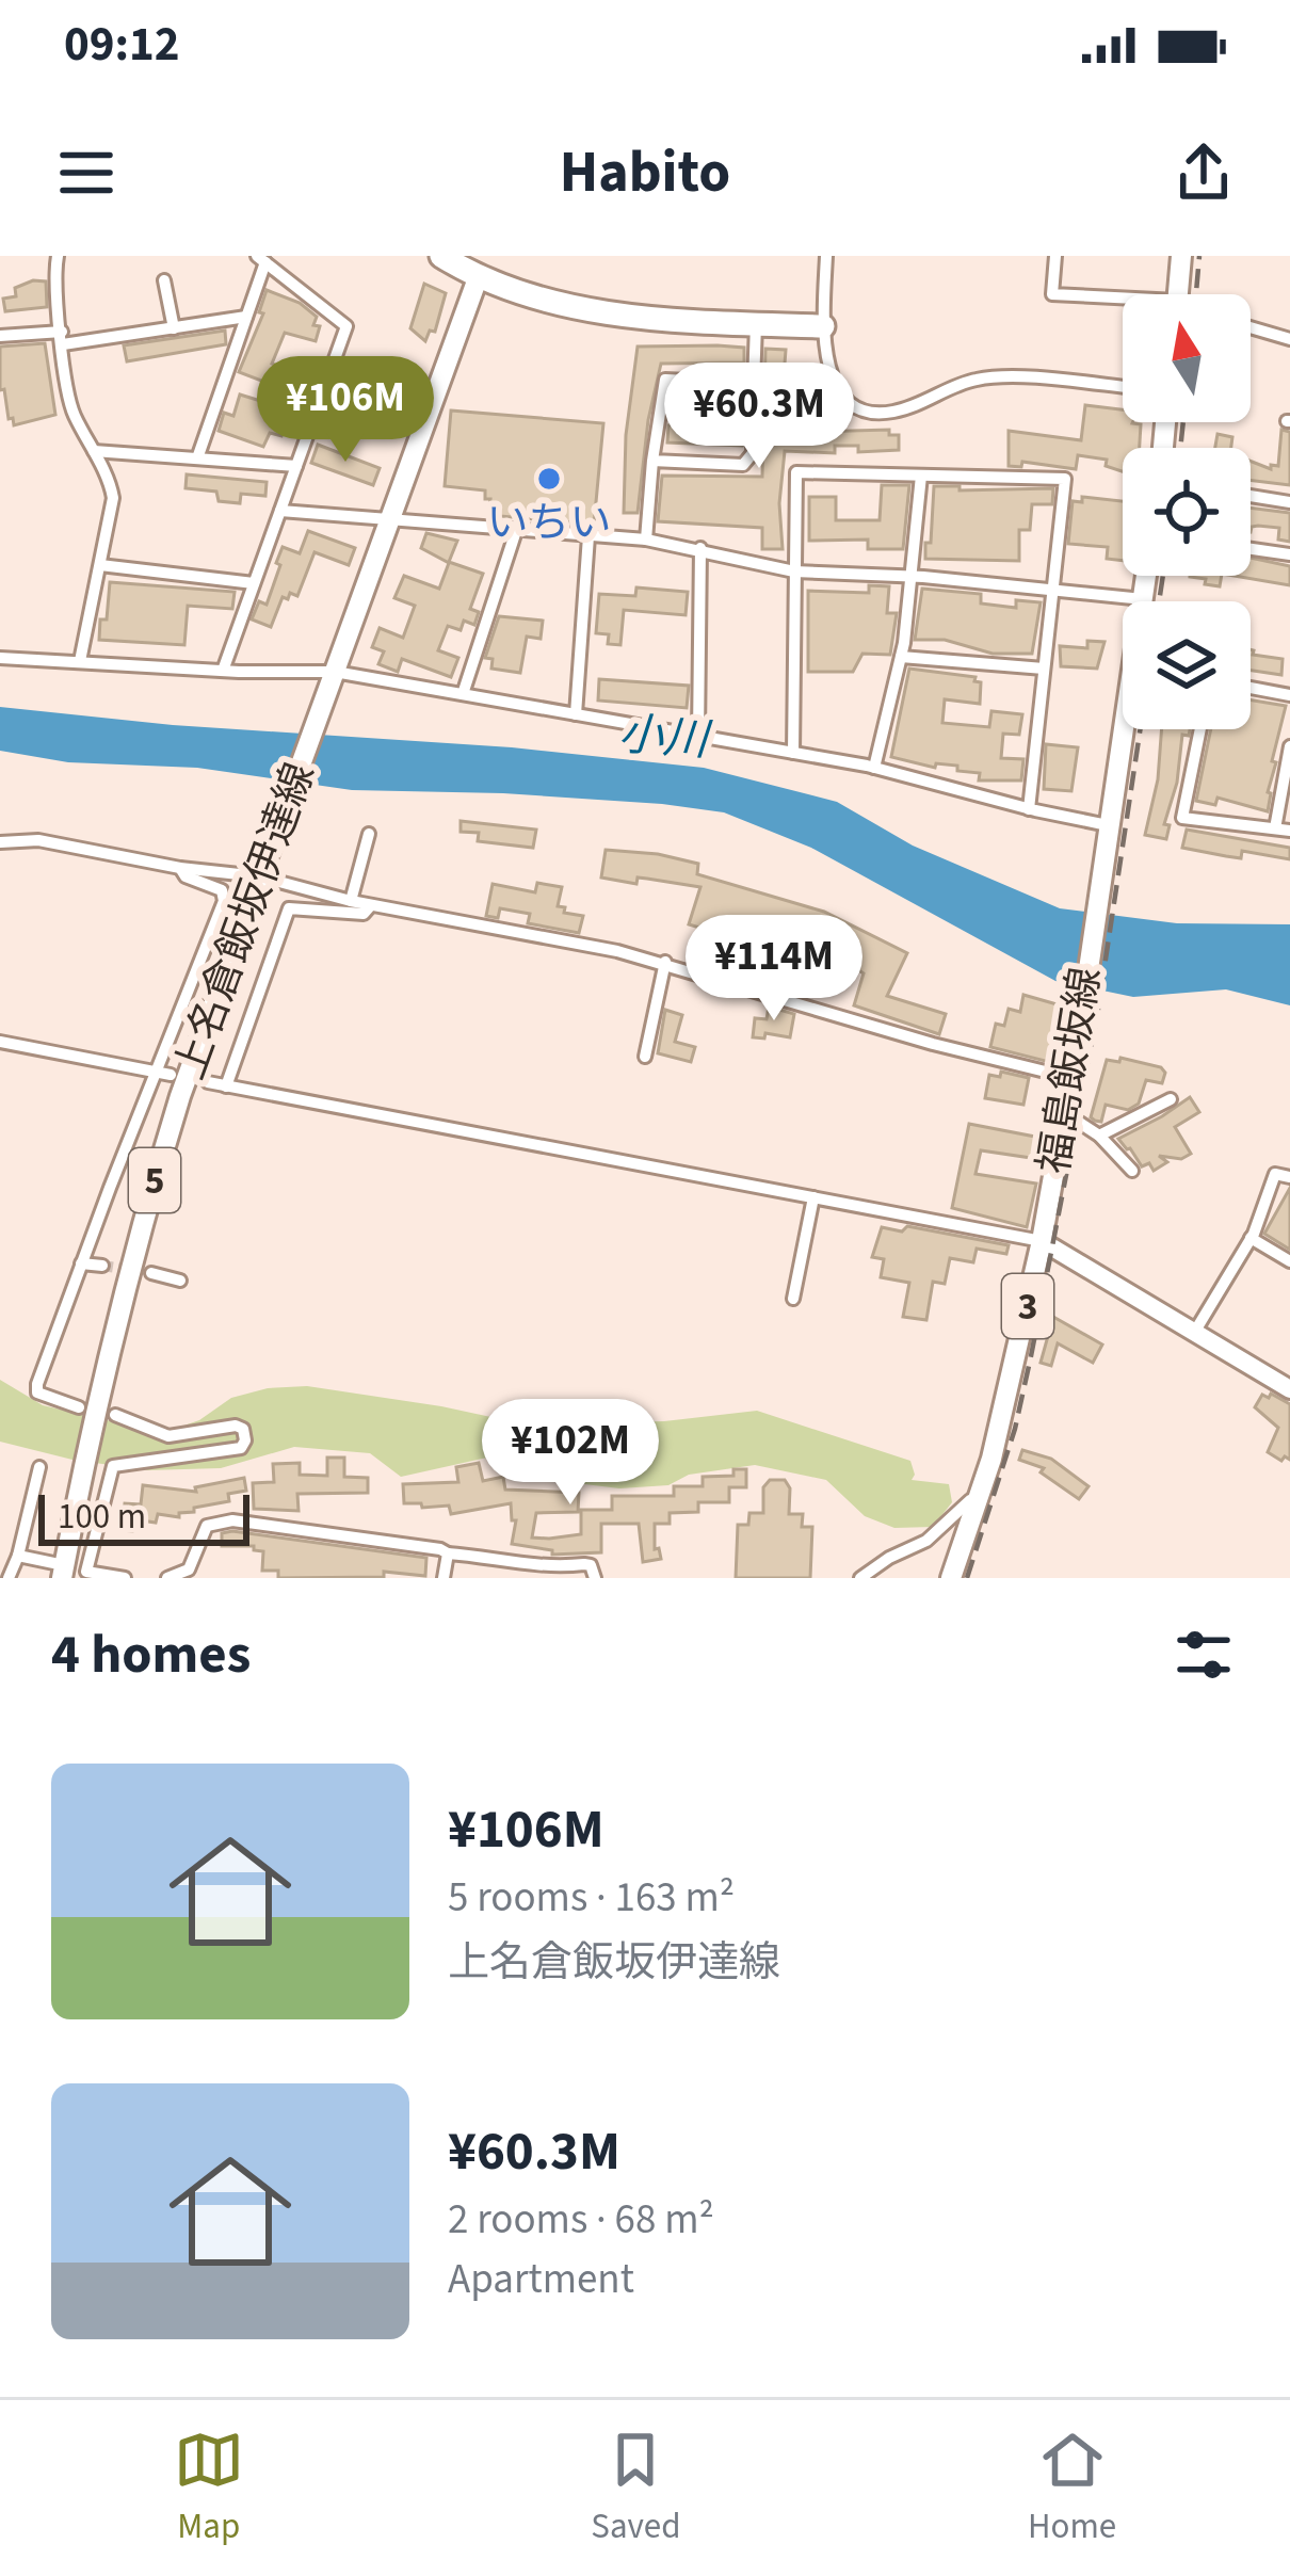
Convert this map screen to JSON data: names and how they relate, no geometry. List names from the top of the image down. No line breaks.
{"streets":{"main road":["上名倉飯坂伊達線","福島飯坂線","5","3"]},"water":["小川"],"places":["いちい"],"scale_bar":"100 m","north":"top","page":{"status":"09:12","header":"Habito","price":["¥106M","¥60.3M","¥114M","¥102M"],"scale":"100 m","heading":"4 homes","list":[{"name":"¥106M","note":"5 rooms · 163 m² · 上名倉飯坂伊達線"},{"name":"¥60.3M","note":"2 rooms · 68 m² · Apartment"}],"tabs":["Map","Saved","Home"]}}
